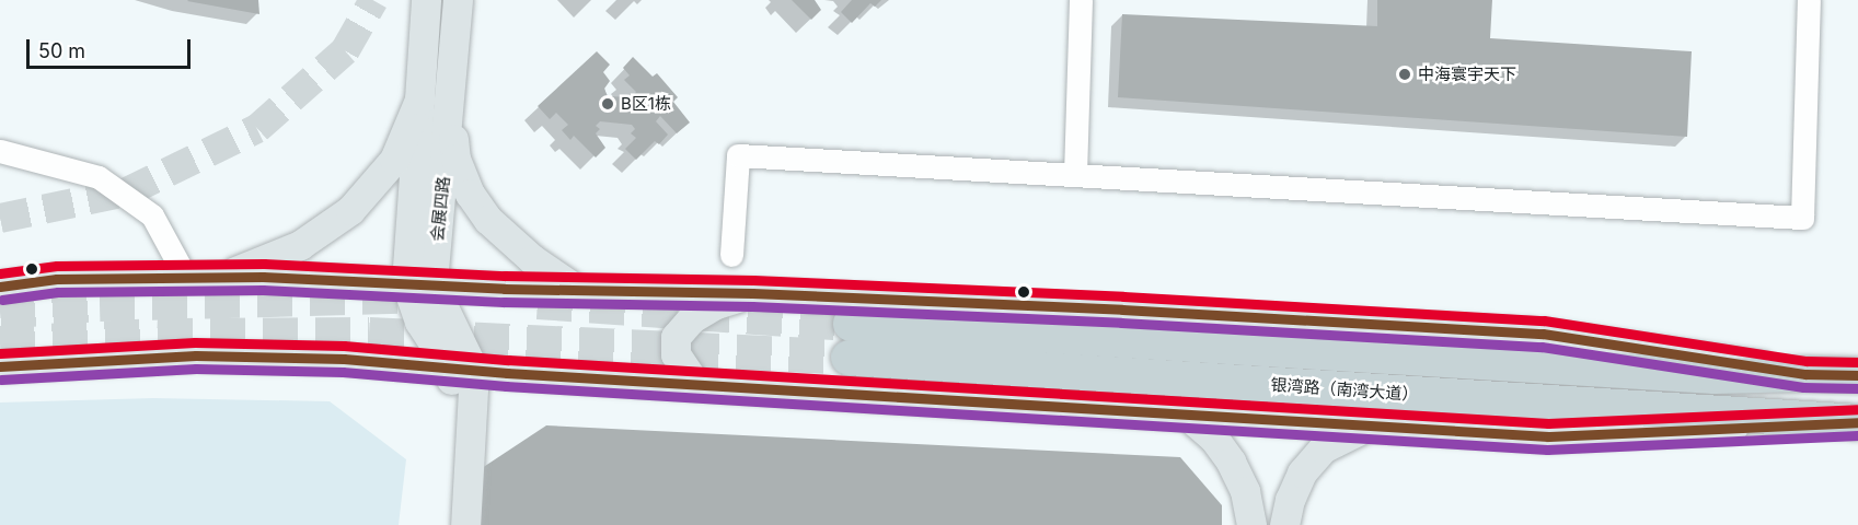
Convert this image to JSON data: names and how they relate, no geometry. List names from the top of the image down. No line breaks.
{"streets":{"highway":["银湾路（南湾大道）"],"main road":["会展四路"]},"places":["中海寰宇天下","B区1栋"],"scale_bar":"50 m"}
